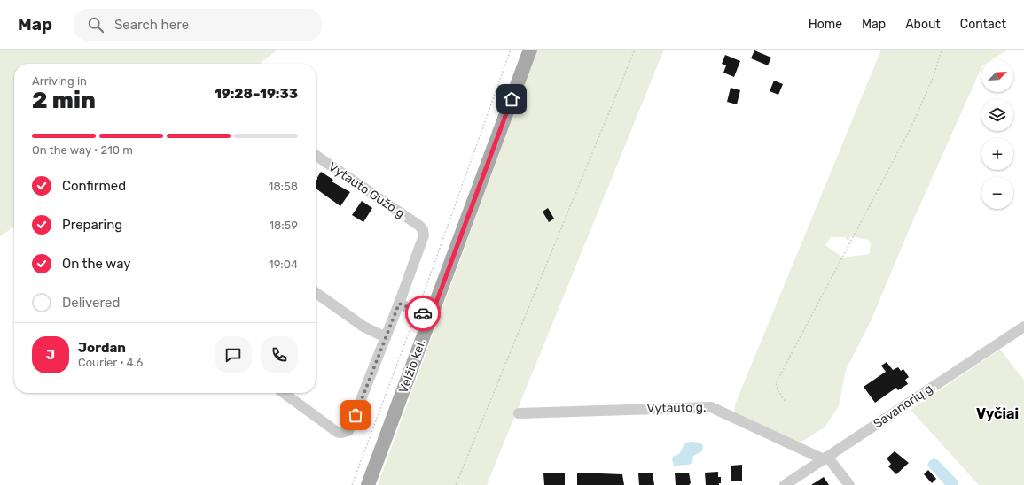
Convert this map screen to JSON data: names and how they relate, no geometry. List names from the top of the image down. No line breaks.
{"streets":{"main road":["Velžio kel."],"street":["Vytauto Gužo g.","Savanorių g.","Vytauto g."]},"crossings":[["Savanorių g.","Vytauto g."]],"districts":["Vyčiai"],"north":"top right","page":{"header":"Map","search":"Search here","nav":["Home","Map","About","Contact"],"map_buttons":["+","−"],"heading":["2 min","Arriving in","19:28–19:33"],"panel":["Jordan","Courier · 4.6"],"bar":"On the way · 210 m","list":[["Confirmed","18:58"],["Preparing","18:59"],["On the way","19:04"],"Delivered"],"round":"J"}}
